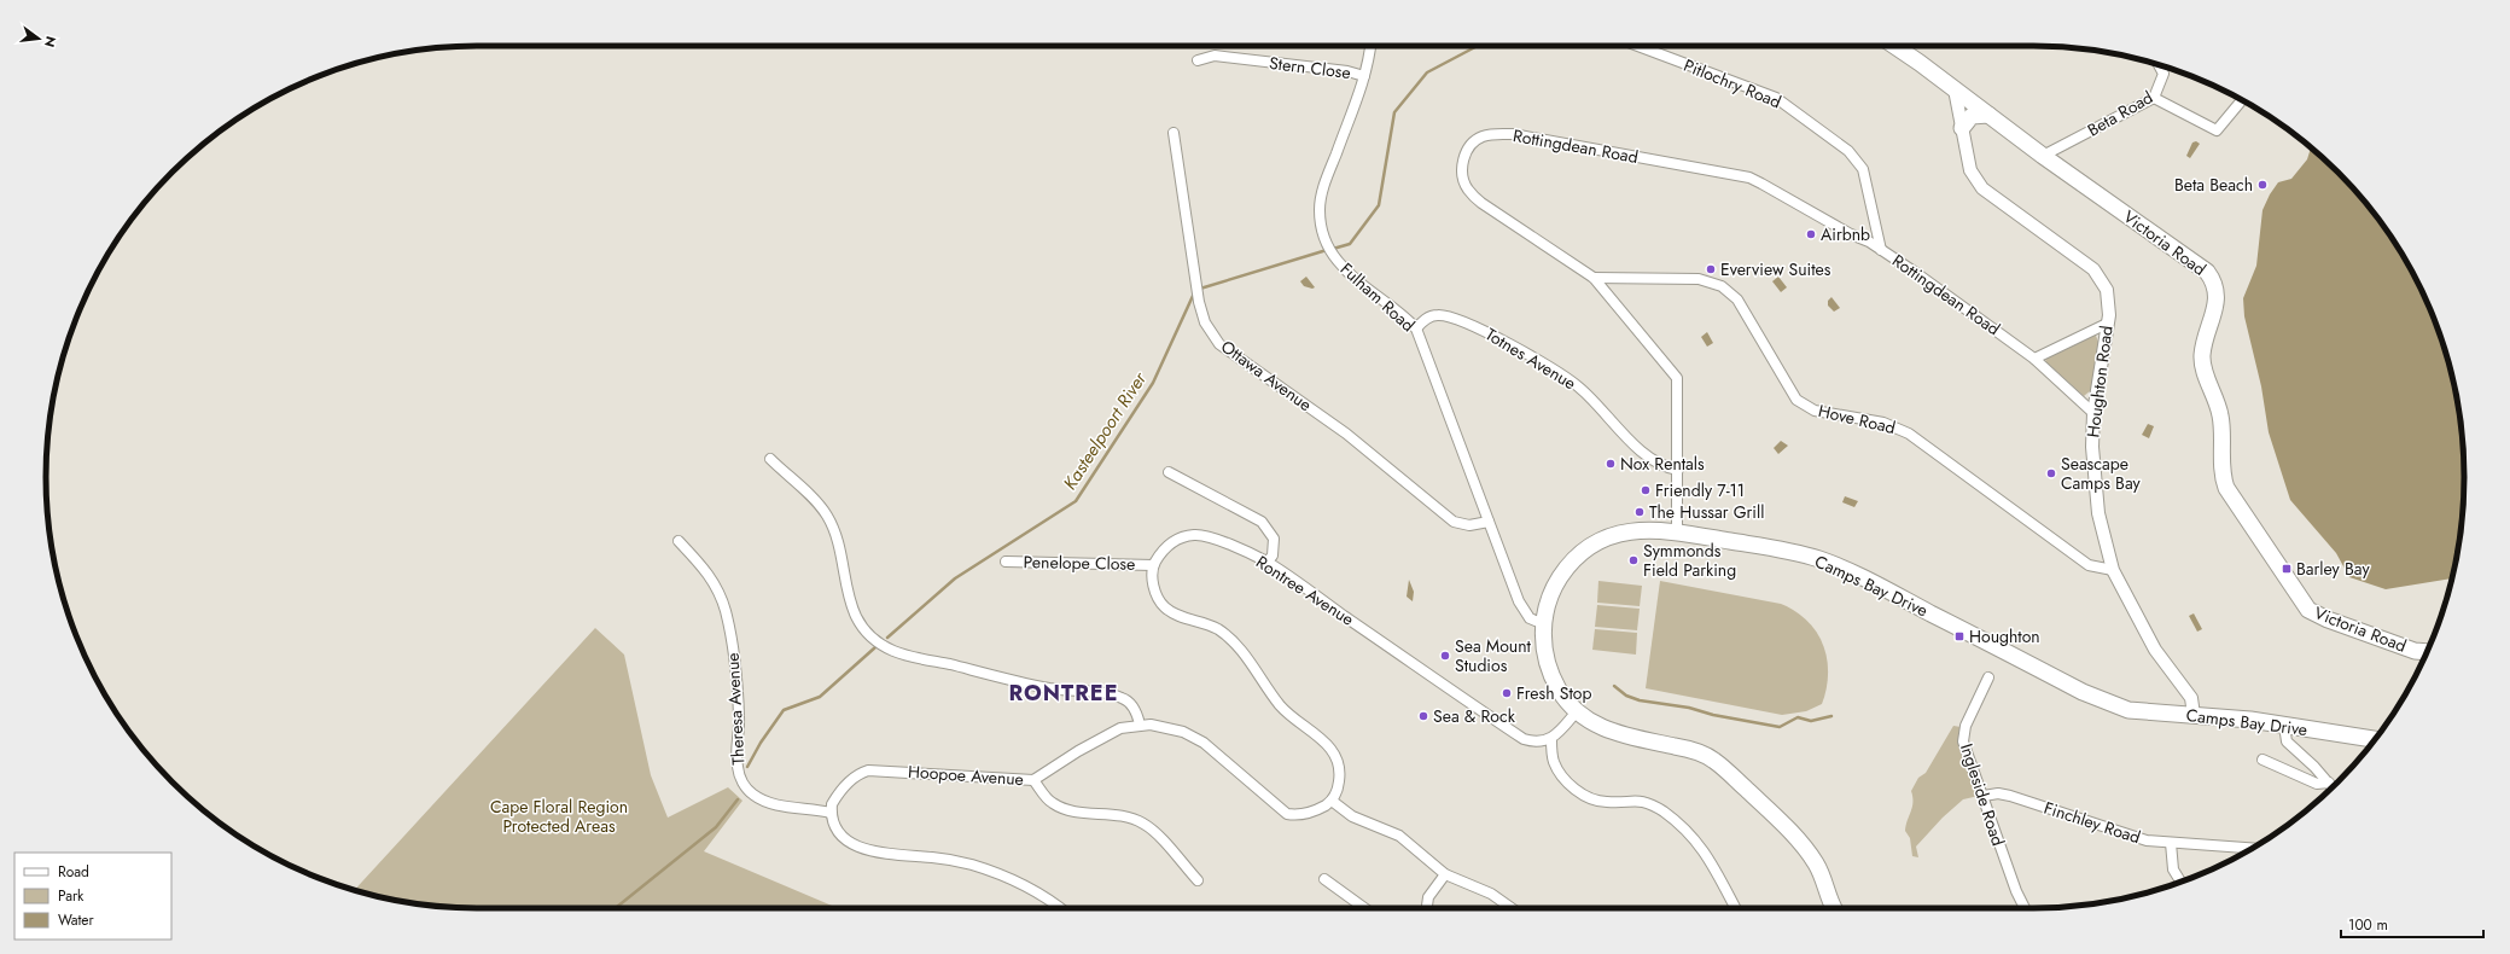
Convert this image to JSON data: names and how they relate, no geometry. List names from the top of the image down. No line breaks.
{"streets":{"main road":["Victoria Road","Camps Bay Drive"],"street":["Stern Close","Pitlochry Road","Beta Road","Rottingdean Road","Fulham Road","Totnes Avenue","Ottawa Avenue","Houghton Road","Hove Road","Penelope Close","Rontree Avenue","Theresa Avenue","Hoopoe Avenue","Ingleside Road","Finchley Road"]},"crossings":[["Stern Close","Fulham Road"],["Pitlochry Road","Rottingdean Road"],["Beta Road","Victoria Road"],["Rottingdean Road","Totnes Avenue"],["Rottingdean Road","Houghton Road"],["Rottingdean Road","Hove Road"],["Rottingdean Road","Camps Bay Drive"],["Victoria Road","Houghton Road"],["Fulham Road","Totnes Avenue"],["Fulham Road","Ottawa Avenue"],["Fulham Road","Camps Bay Drive"],["Houghton Road","Hove Road"],["Houghton Road","Camps Bay Drive"],["Penelope Close","Rontree Avenue"],["Theresa Avenue","Hoopoe Avenue"],["Ingleside Road","Finchley Road"]],"districts":["RONTREE"],"water":["Kasteelpoort River"],"parks":["Cape Floral Region Protected Areas"],"places":{"other":["Beta Beach","Airbnb","Everview Suites","Nox Rentals","Seascape Camps Bay","Friendly 7-11","The Hussar Grill","Symmonds Field Parking","Sea Mount Studios","Fresh Stop","Sea & Rock"],"transit":["Barley Bay","Houghton"]},"legend":["Road","Park","Water"],"scale_bar":"100 m","north":"right"}
